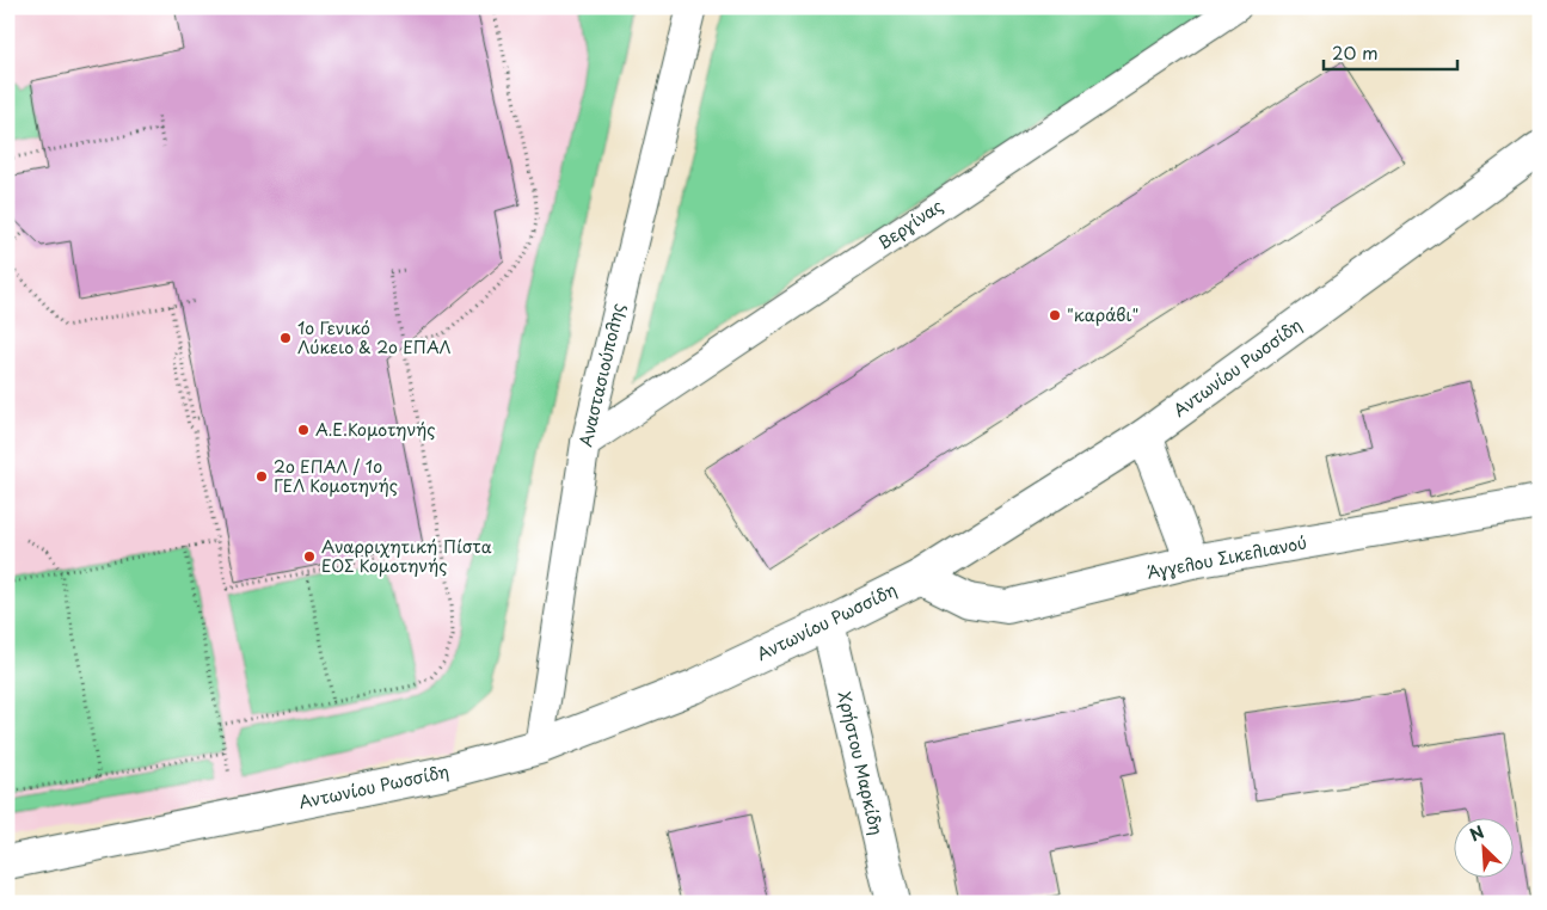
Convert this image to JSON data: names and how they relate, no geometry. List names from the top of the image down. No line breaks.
{"streets":{"street":["Βεργίνας","Αντωνίου Ρωσσίδη","Αναστασιούπολης","Άγγελου Σικελιανού","Χρήστου Μαρκίδη"]},"crossings":[["Βεργίνας","Αναστασιούπολης"],["Αντωνίου Ρωσσίδη","Αναστασιούπολης"],["Αντωνίου Ρωσσίδη","Άγγελου Σικελιανού"],["Αντωνίου Ρωσσίδη","Χρήστου Μαρκίδη"]],"places":["\"καράβι\"","1ο Γενικό Λύκειο & 2ο ΕΠΑΛ","Α.Ε.Κομοτηνής","2ο ΕΠΑΛ / 1ο ΓΕΛ Κομοτηνής","Αναρριχητική Πίστα ΕΟΣ Κομοτηνής"],"scale_bar":"20 m","north":"top left"}
